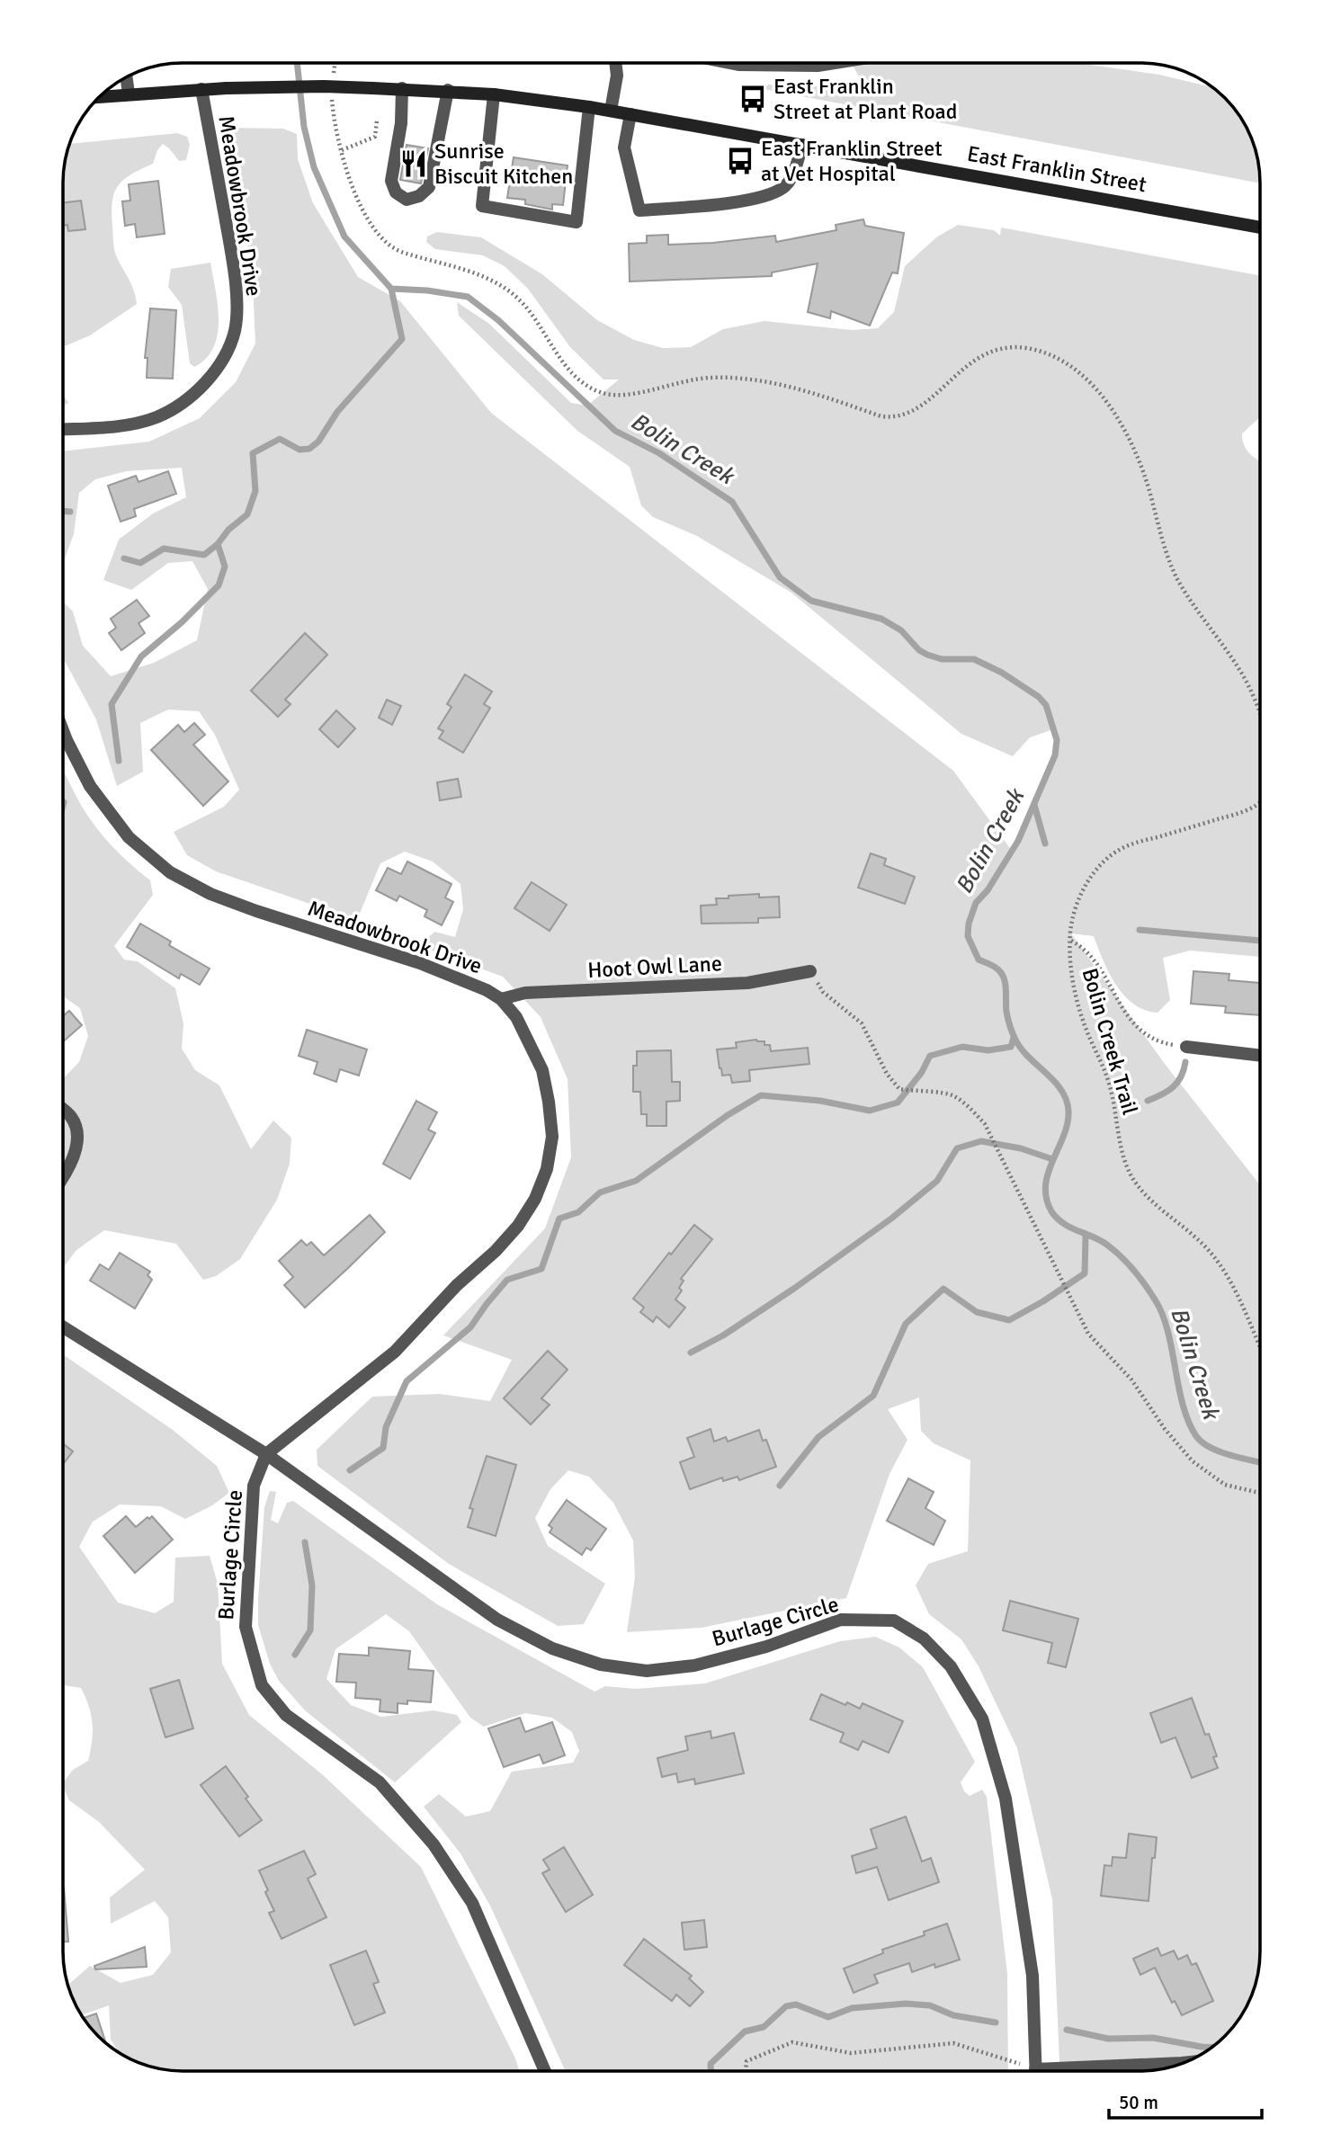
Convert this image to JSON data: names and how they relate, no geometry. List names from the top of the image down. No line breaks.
{"streets":{"main road":["East Franklin Street"],"street":["Meadowbrook Drive","Hoot Owl Lane","Burlage Circle"],"path":["Bolin Creek Trail"]},"crossings":[["East Franklin Street","Meadowbrook Drive"],["Meadowbrook Drive","Hoot Owl Lane"],["Meadowbrook Drive","Burlage Circle"]],"water":["Bolin Creek"],"places":{"bus stop":["East Franklin Street at Plant Road","East Franklin Street at Vet Hospital"],"restaurant":["Sunrise Biscuit Kitchen"]},"scale_bar":"50 m"}
